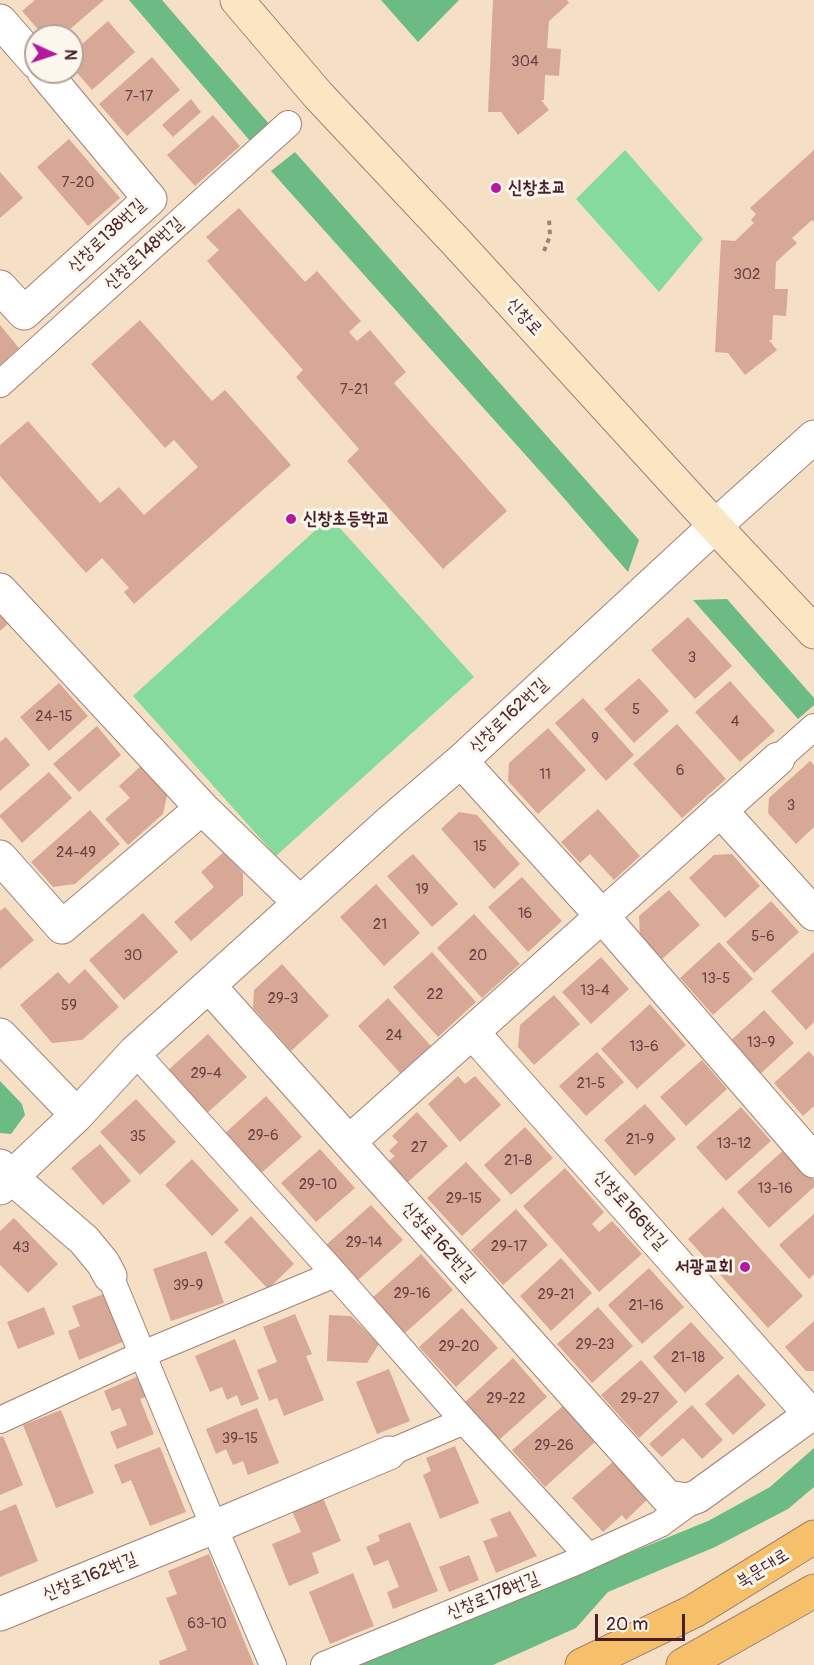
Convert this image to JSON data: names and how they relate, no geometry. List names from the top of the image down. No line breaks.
{"streets":{"main road":["신창로","북문대로"],"street":["신창로138번길","신창로148번길","신창로162번길","신창로166번길","신창로178번길"]},"crossings":[["신창로","신창로162번길"],["신창로162번길","신창로178번길"],["신창로166번길","신창로178번길"]],"places":["신창초교","신창초등학교","서광교회"],"house_numbers":["304","7-17","7-20","302","7-21","3","5","24-15","4","9","6","11","3","15","24-49","19","16","21","5-6","30","20","13-5","13-4","22","29-3","59","24","13-9","13-6","29-4","21-5","29-6","35","21-9","13-12","27","21-8","29-10","13-16","29-15","29-14","29-17","43","39-9","29-16","29-21","21-16","29-23","29-20","21-18","29-22","29-27","39-15","29-26","63-10"],"scale_bar":"20 m","north":"right"}
